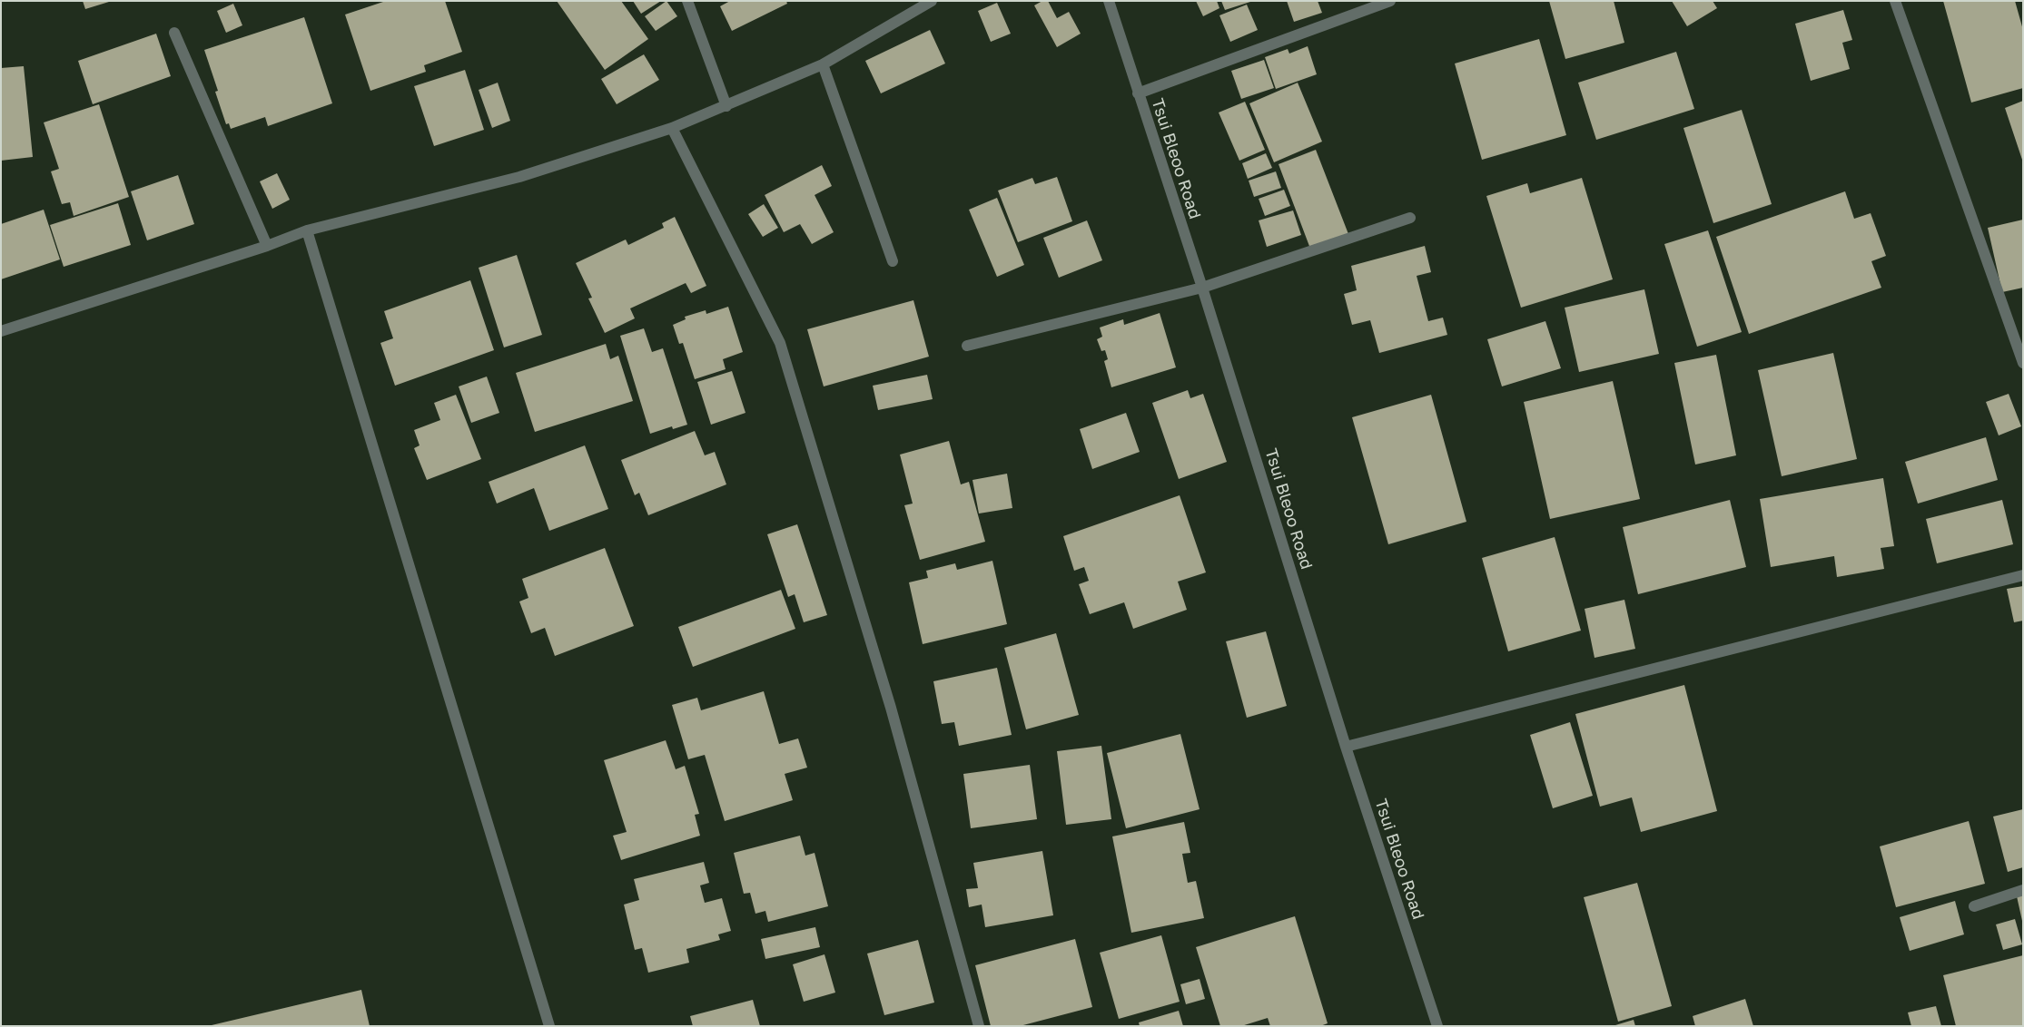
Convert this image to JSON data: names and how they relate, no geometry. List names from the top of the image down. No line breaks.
{"streets":{"street":["Tsui Bleoo Road"]}}
